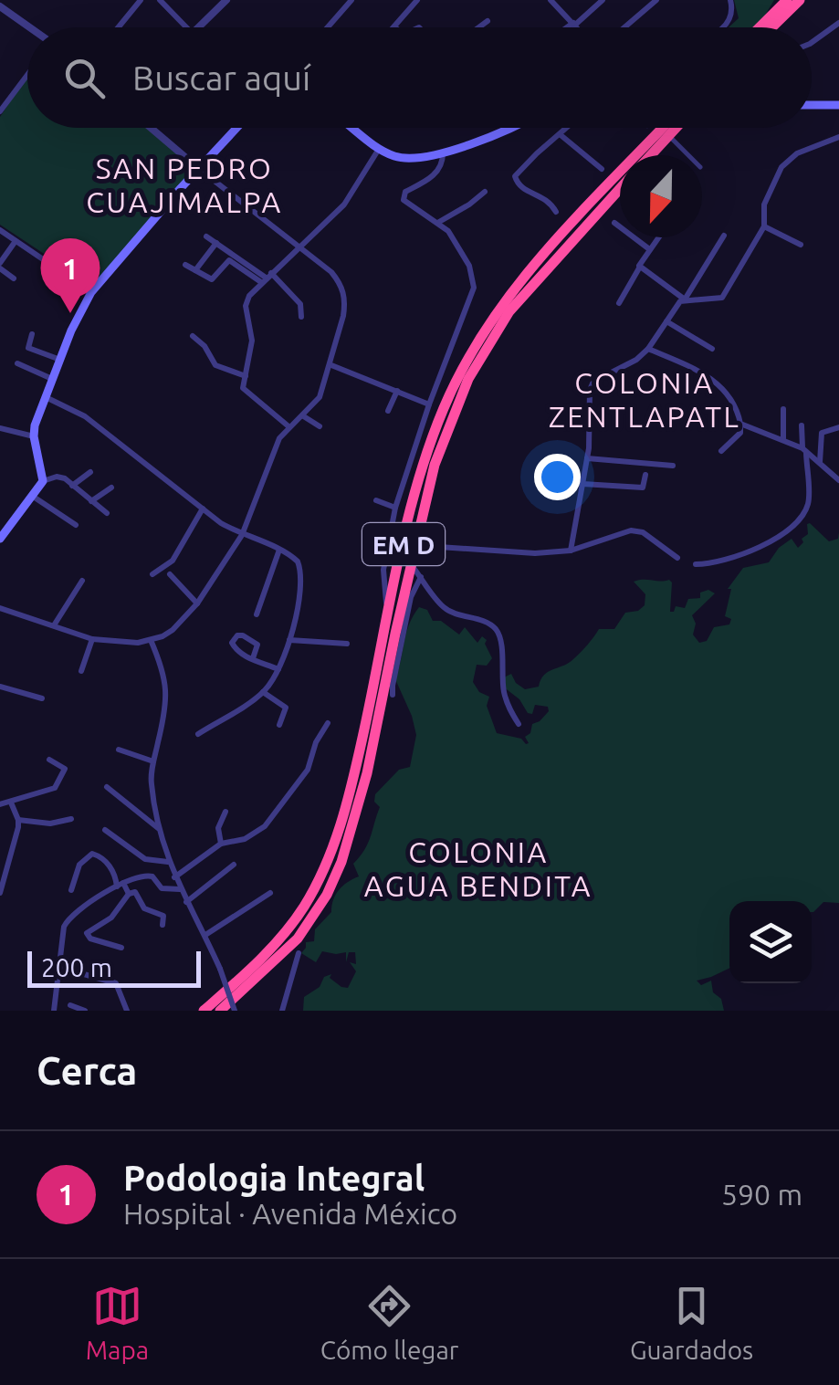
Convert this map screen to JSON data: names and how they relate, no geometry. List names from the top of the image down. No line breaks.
{"streets":{"highway":["EM D"]},"districts":["SAN PEDRO CUAJIMALPA","COLONIA ZENTLAPATL","COLONIA AGUA BENDITA"],"scale_bar":"200 m","north":"bottom","page":{"search":"Buscar aquí","pins":"1","scale":"200 m","heading":"Cerca","list":[{"mark":"1","name":"Podologia Integral","note":"Hospital · Avenida México","value":"590 m"}],"nav":["Mapa","Cómo llegar","Guardados"]}}
